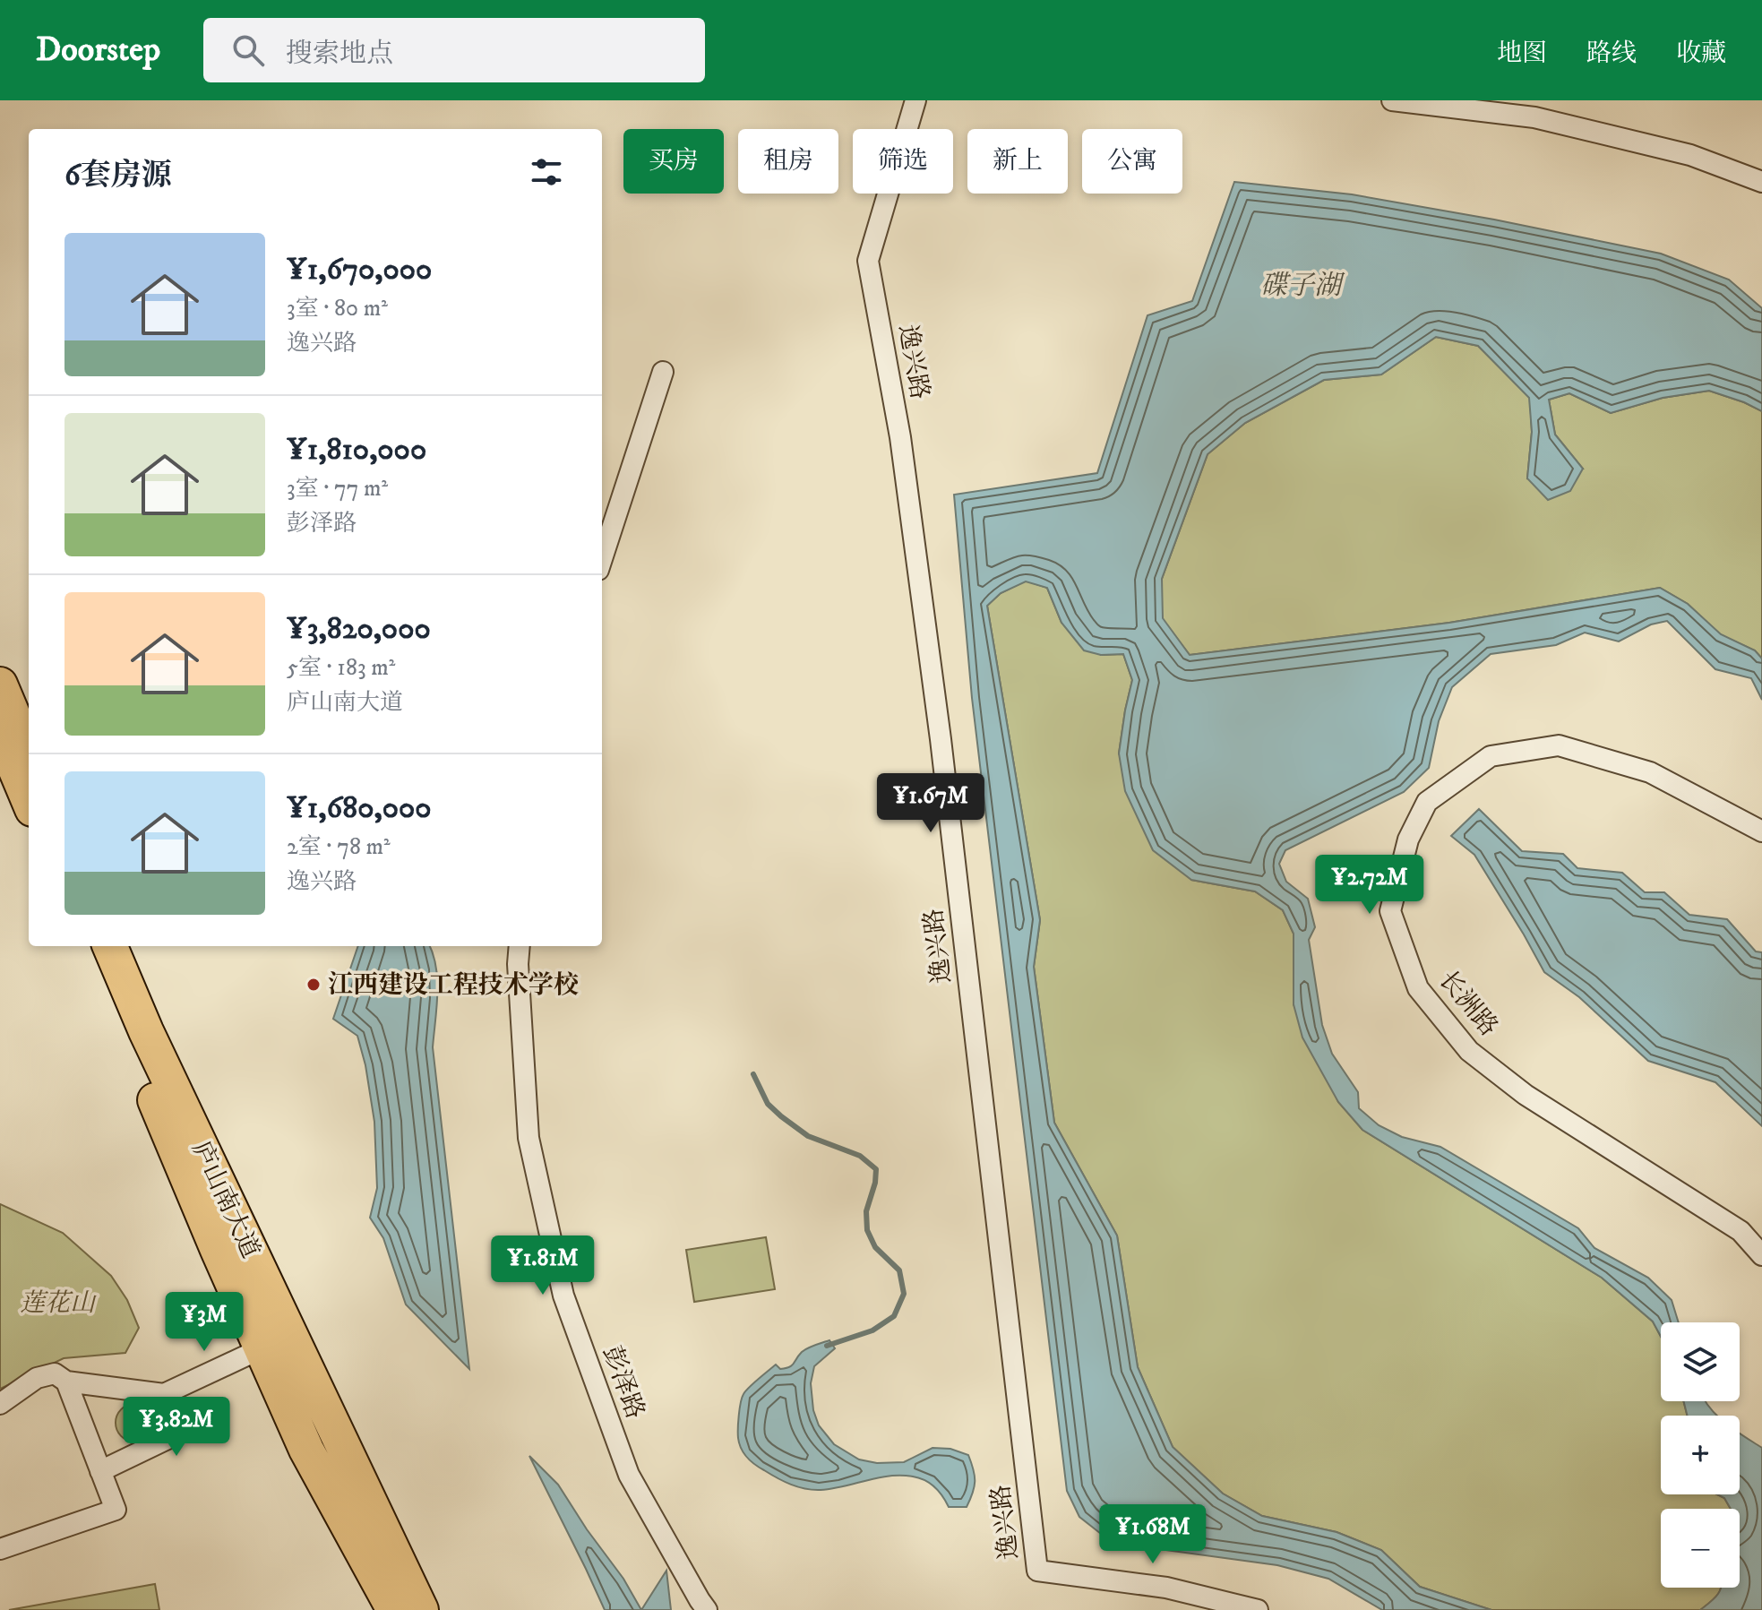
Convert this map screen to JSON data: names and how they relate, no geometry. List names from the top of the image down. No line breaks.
{"streets":{"highway":["庐山南大道"],"street":["逸兴路","长洲路","彭泽路"]},"water":["碟子湖"],"parks":["莲花山"],"places":["江西建设工程技术学校"],"page":{"header":"Doorstep","search":"搜索地点","nav":["地图","路线","收藏"],"chip":["买房","租房","筛选","新上","公寓"],"heading":"6套房源","list":[{"name":"¥1,670,000","note":"3室 · 80 m² · 逸兴路"},{"name":"¥1,810,000","note":"3室 · 77 m² · 彭泽路"},{"name":"¥3,820,000","note":"5室 · 183 m² · 庐山南大道"},{"name":"¥1,680,000","note":"2室 · 78 m² · 逸兴路"}],"price":["¥1.67M","¥2.72M","¥1.81M","¥3M","¥3.82M","¥1.68M"],"map_buttons":["+","−"]}}
